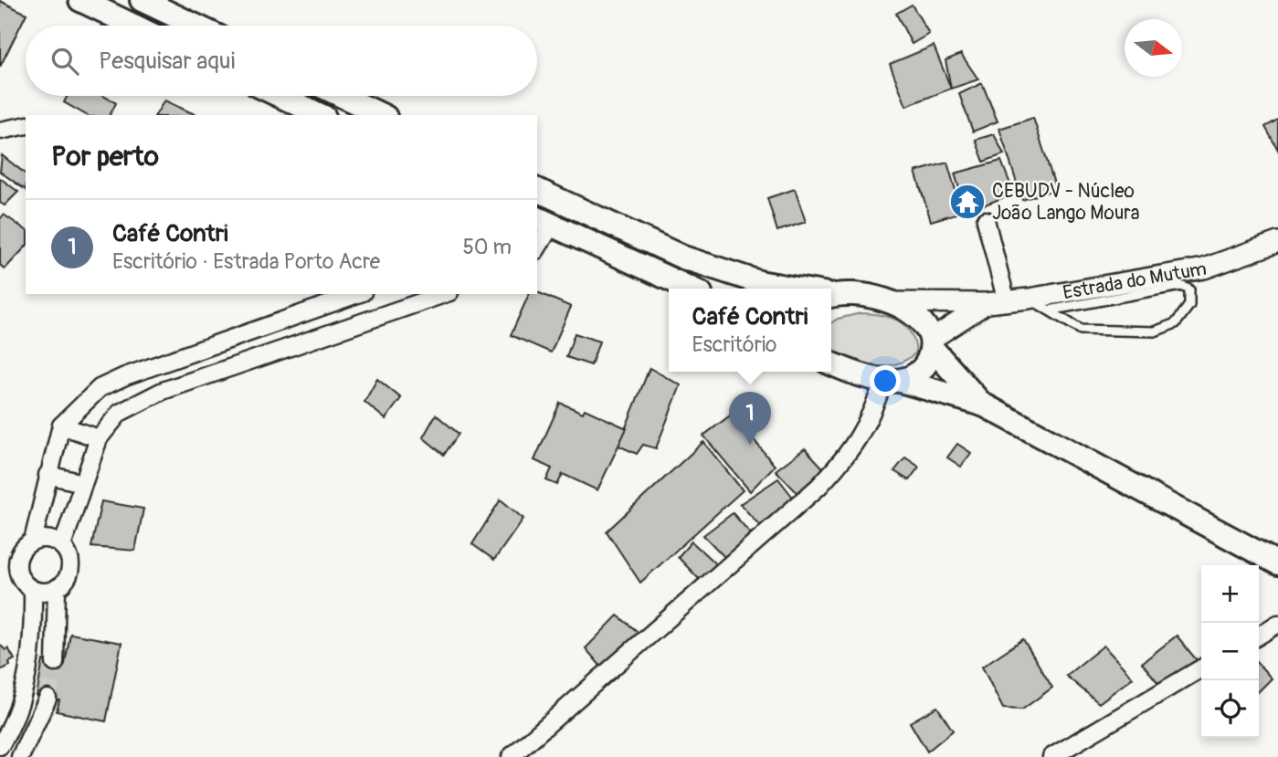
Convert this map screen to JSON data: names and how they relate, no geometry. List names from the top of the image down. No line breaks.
{"streets":{"street":["Estrada do Mutum"]},"places":{"temple":["CEBUDV - Núcleo João Lango Moura"]},"north":"right","page":{"search":"Pesquisar aqui","heading":"Por perto","list":[{"mark":"1","name":"Café Contri","note":"Escritório · Estrada Porto Acre","value":"50 m"}],"popup":["Café Contri","Escritório"],"pins":"1","map_buttons":["+","−"]}}
